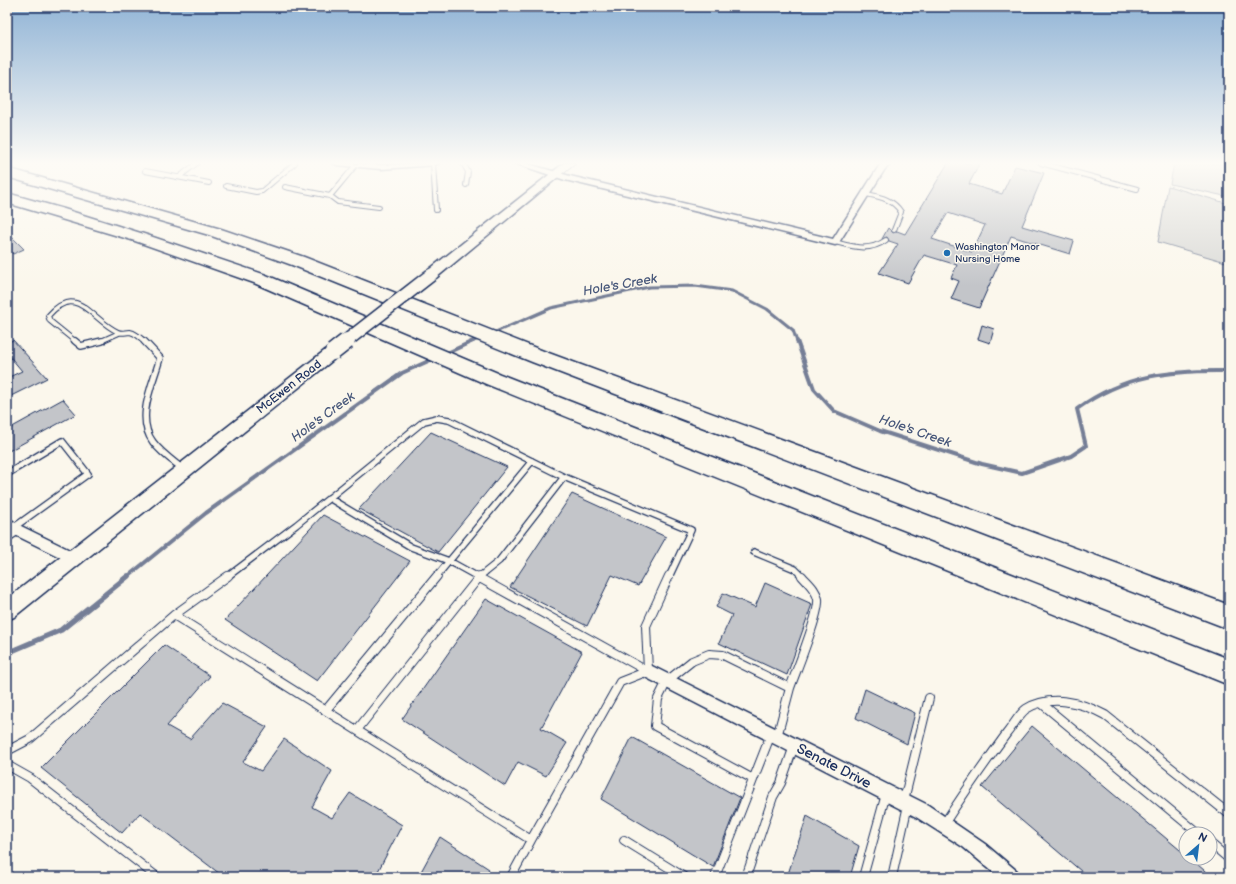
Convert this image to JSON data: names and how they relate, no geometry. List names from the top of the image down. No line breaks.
{"streets":{"street":["McEwen Road","Senate Drive"]},"water":["Hole's Creek"],"places":["Washington Manor Nursing Home"],"north":"top right"}
